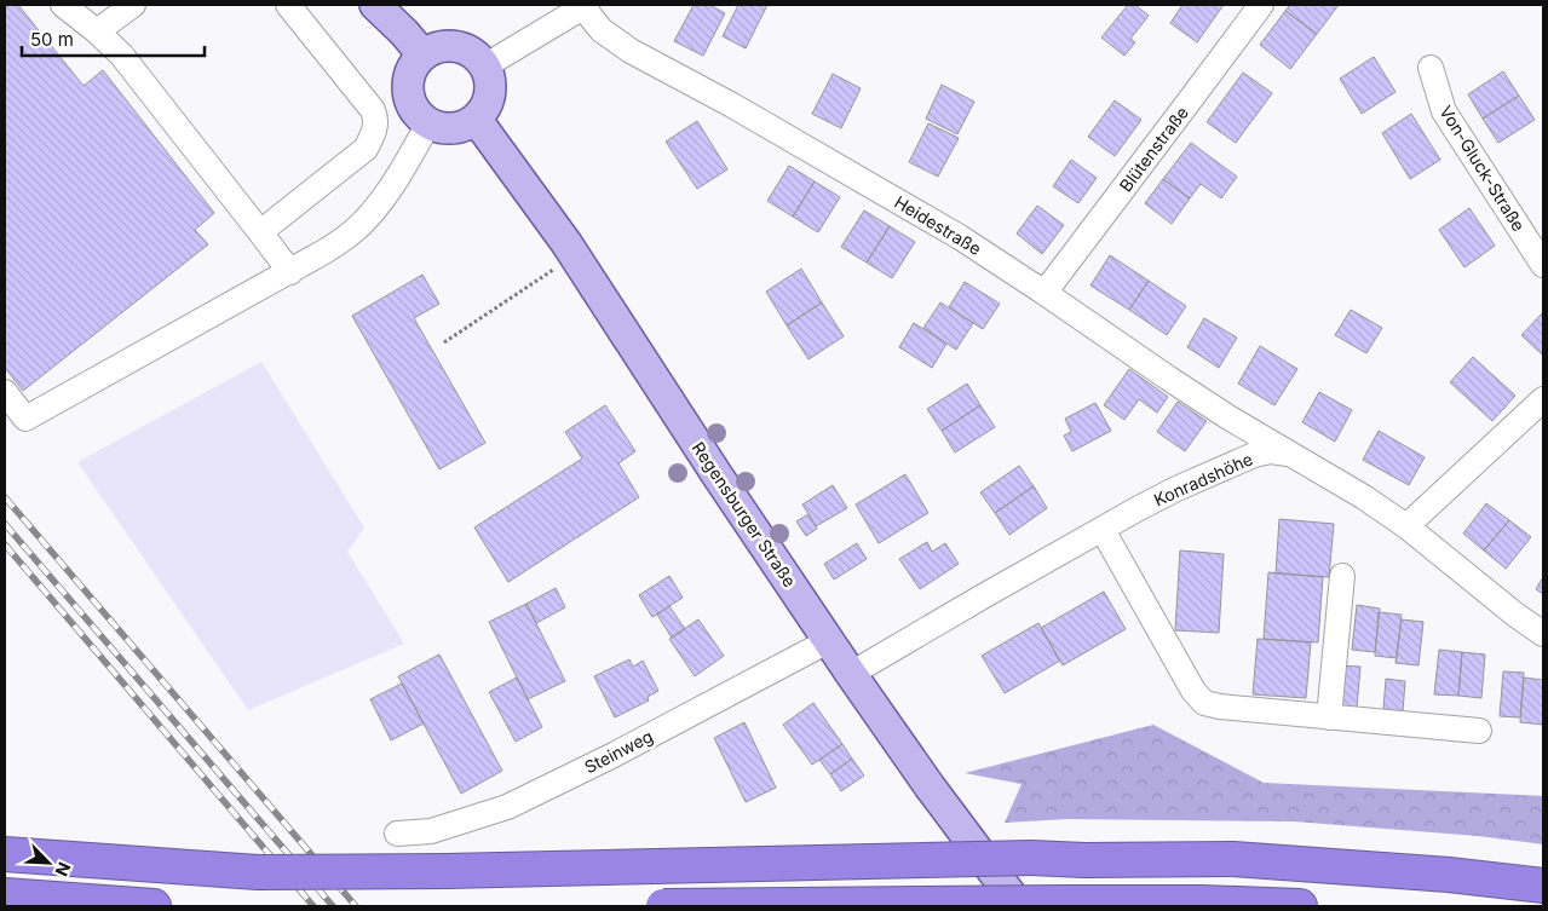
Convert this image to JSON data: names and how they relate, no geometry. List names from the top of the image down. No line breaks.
{"streets":{"main road":["Regensburger Straße"],"street":["Blütenstraße","Von-Gluck-Straße","Heidestraße","Konradshöhe","Steinweg"]},"crossings":[["Blütenstraße","Heidestraße"],["Heidestraße","Konradshöhe"],["Konradshöhe","Regensburger Straße"],["Regensburger Straße","Steinweg"]],"scale_bar":"50 m","north":"bottom right"}
